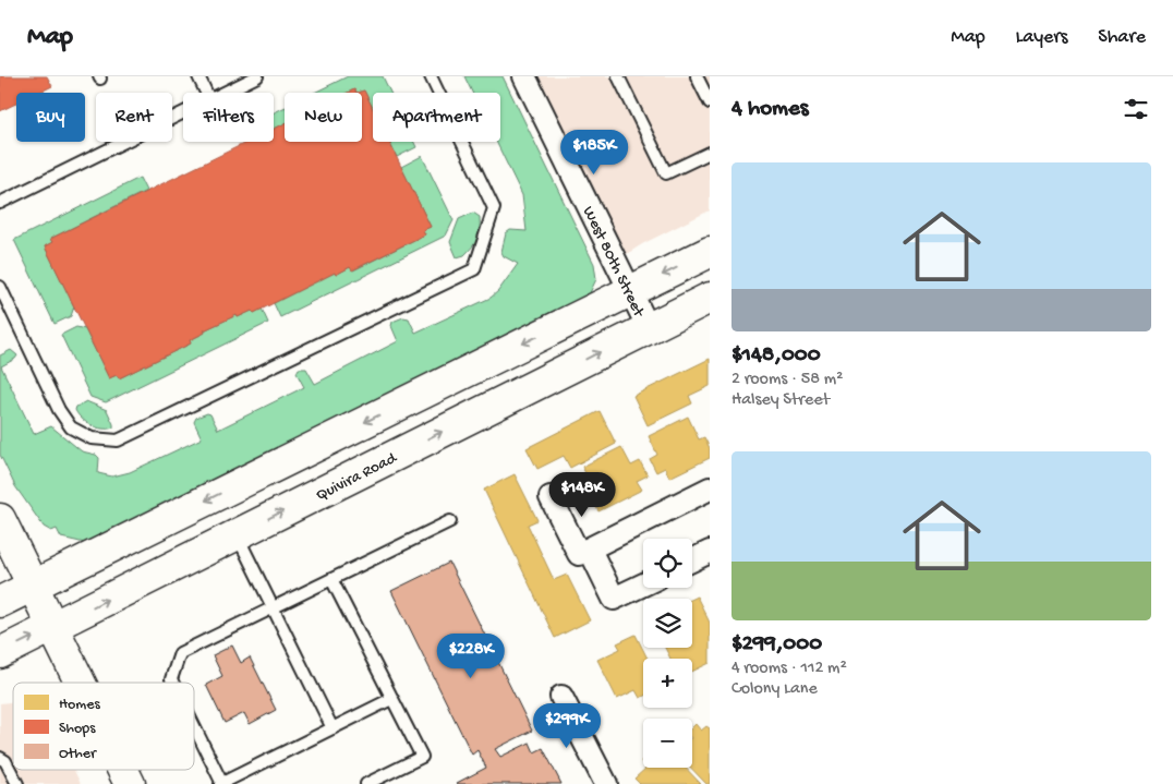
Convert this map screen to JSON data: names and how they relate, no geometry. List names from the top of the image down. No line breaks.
{"streets":{"main road":["Quivira Road"],"street":["West 80th Street"]},"crossings":[["West 80th Street","Quivira Road"]],"legend":["Homes","Shops","Other"],"page":{"header":"Map","nav":["Map","Layers","Share"],"heading":"4 homes","chip":["Buy","Rent","Filters","New","Apartment"],"price":["$185K","$148K","$228K","$299K"],"list":[{"name":"$148,000","note":"2 rooms · 58 m² · Halsey Street"},{"name":"$299,000","note":"4 rooms · 112 m² · Colony Lane"}],"map_buttons":["+","−"]}}
